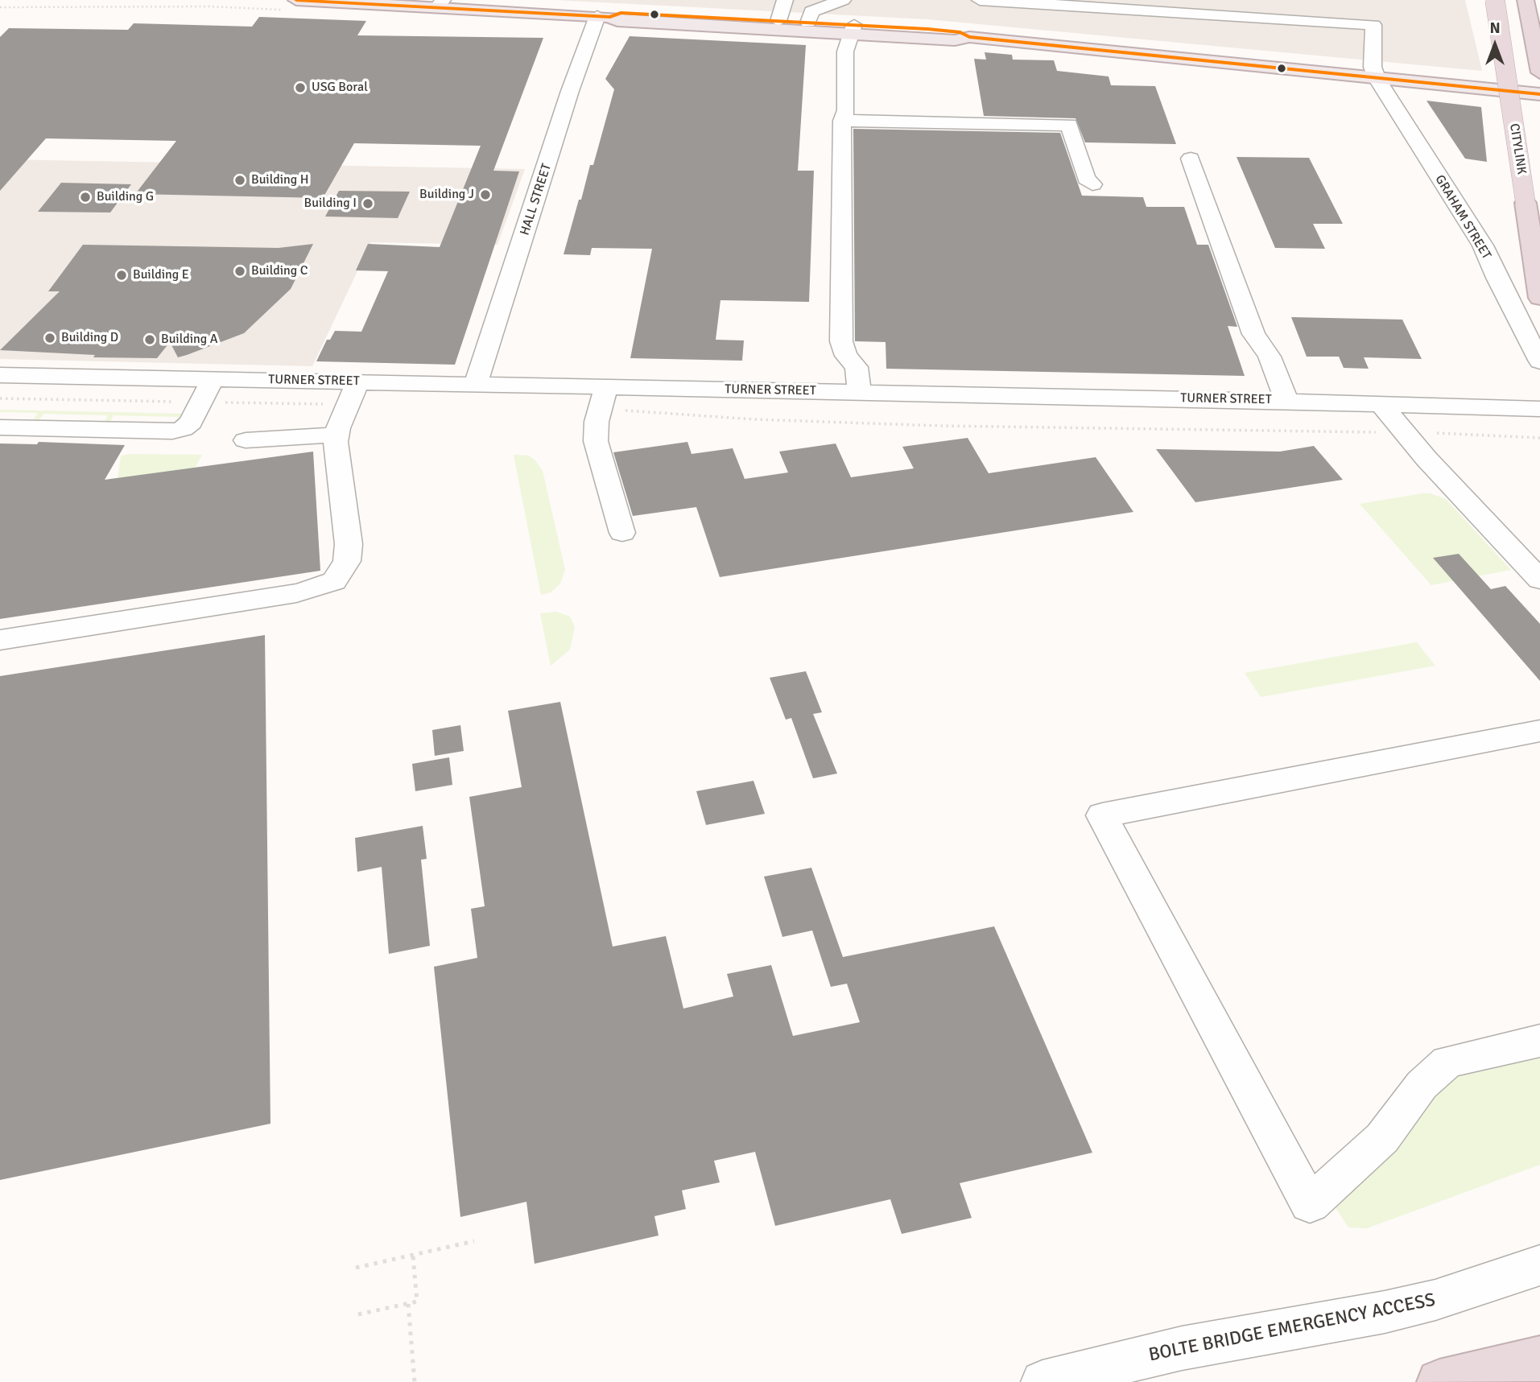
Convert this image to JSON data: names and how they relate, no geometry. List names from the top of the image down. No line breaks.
{"streets":{"highway":["CITYLINK"],"street":["HALL STREET","GRAHAM STREET","TURNER STREET","BOLTE BRIDGE EMERGENCY ACCESS"]},"crossings":[["HALL STREET","TURNER STREET"]],"places":["USG Boral","Building H","Building J","Building G","Building I","Building C","Building E","Building D","Building A"],"north":"top"}
